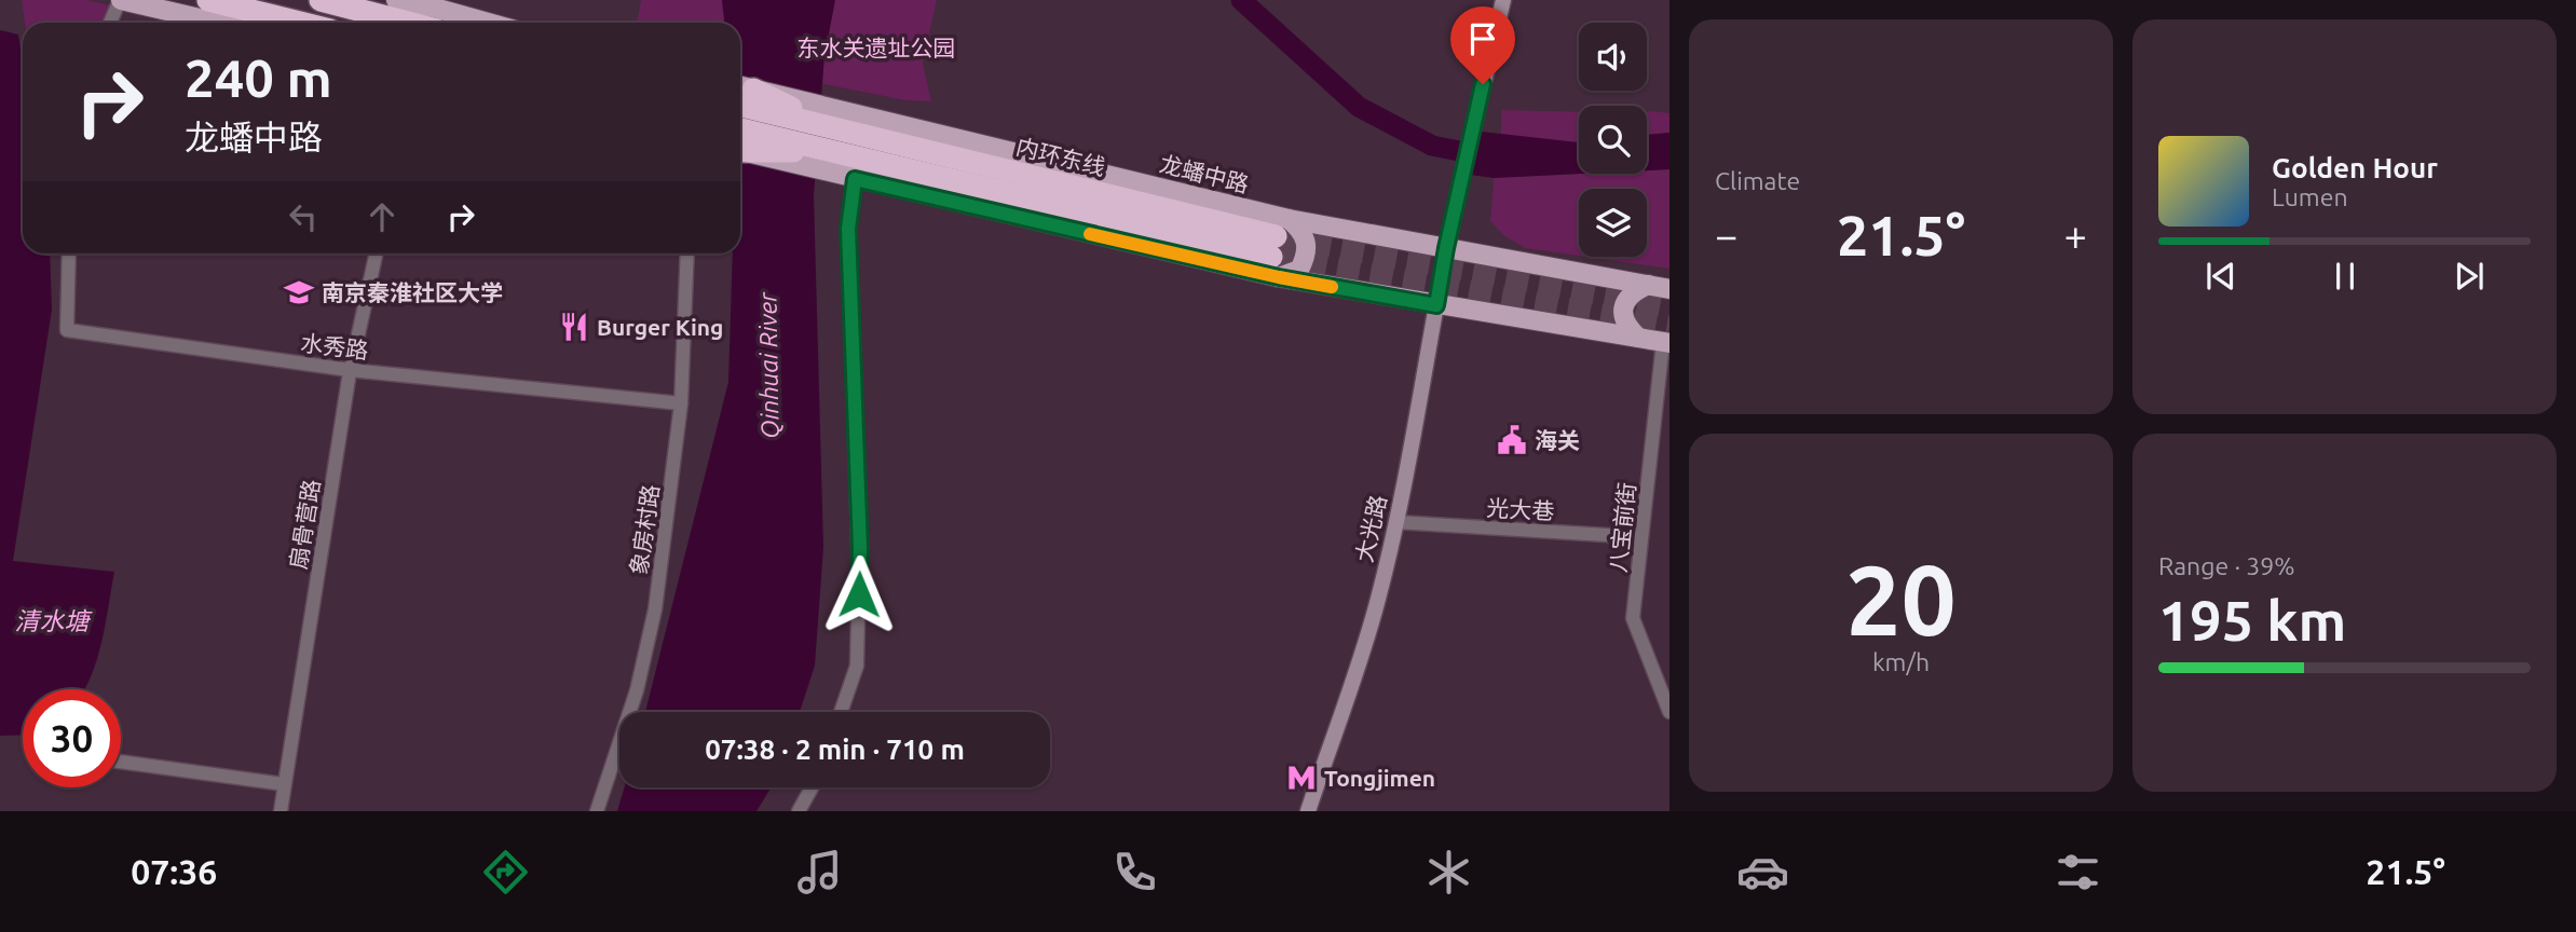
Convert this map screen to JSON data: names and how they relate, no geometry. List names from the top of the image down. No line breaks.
{"streets":{"highway":["内环东线"],"street":["水秀路","光大巷","扇骨营路","八宝前街","大光路","象房村路"]},"crossings":[["水秀路","扇骨营路"],["水秀路","象房村路"],["光大巷","八宝前街"],["光大巷","大光路"]],"water":["Qinhuai River","清水塘"],"parks":["东水关遗址公园"],"places":{"school or university":["南京秦淮社区大学"],"restaurant":["Burger King"],"public building":["海关"],"metro station":["Tongjimen"]},"page":{"tile":["Climate",["20","km/h"],["Range · 39%","195 km"]],"turn":["240 m","龙蟠中路"],"song":["Golden Hour","Lumen"],"heat":["−","21.5°","+"],"limit":"30","trip":"07:38 · 2 min · 710 m","tabs":["07:36","21.5°"]}}
